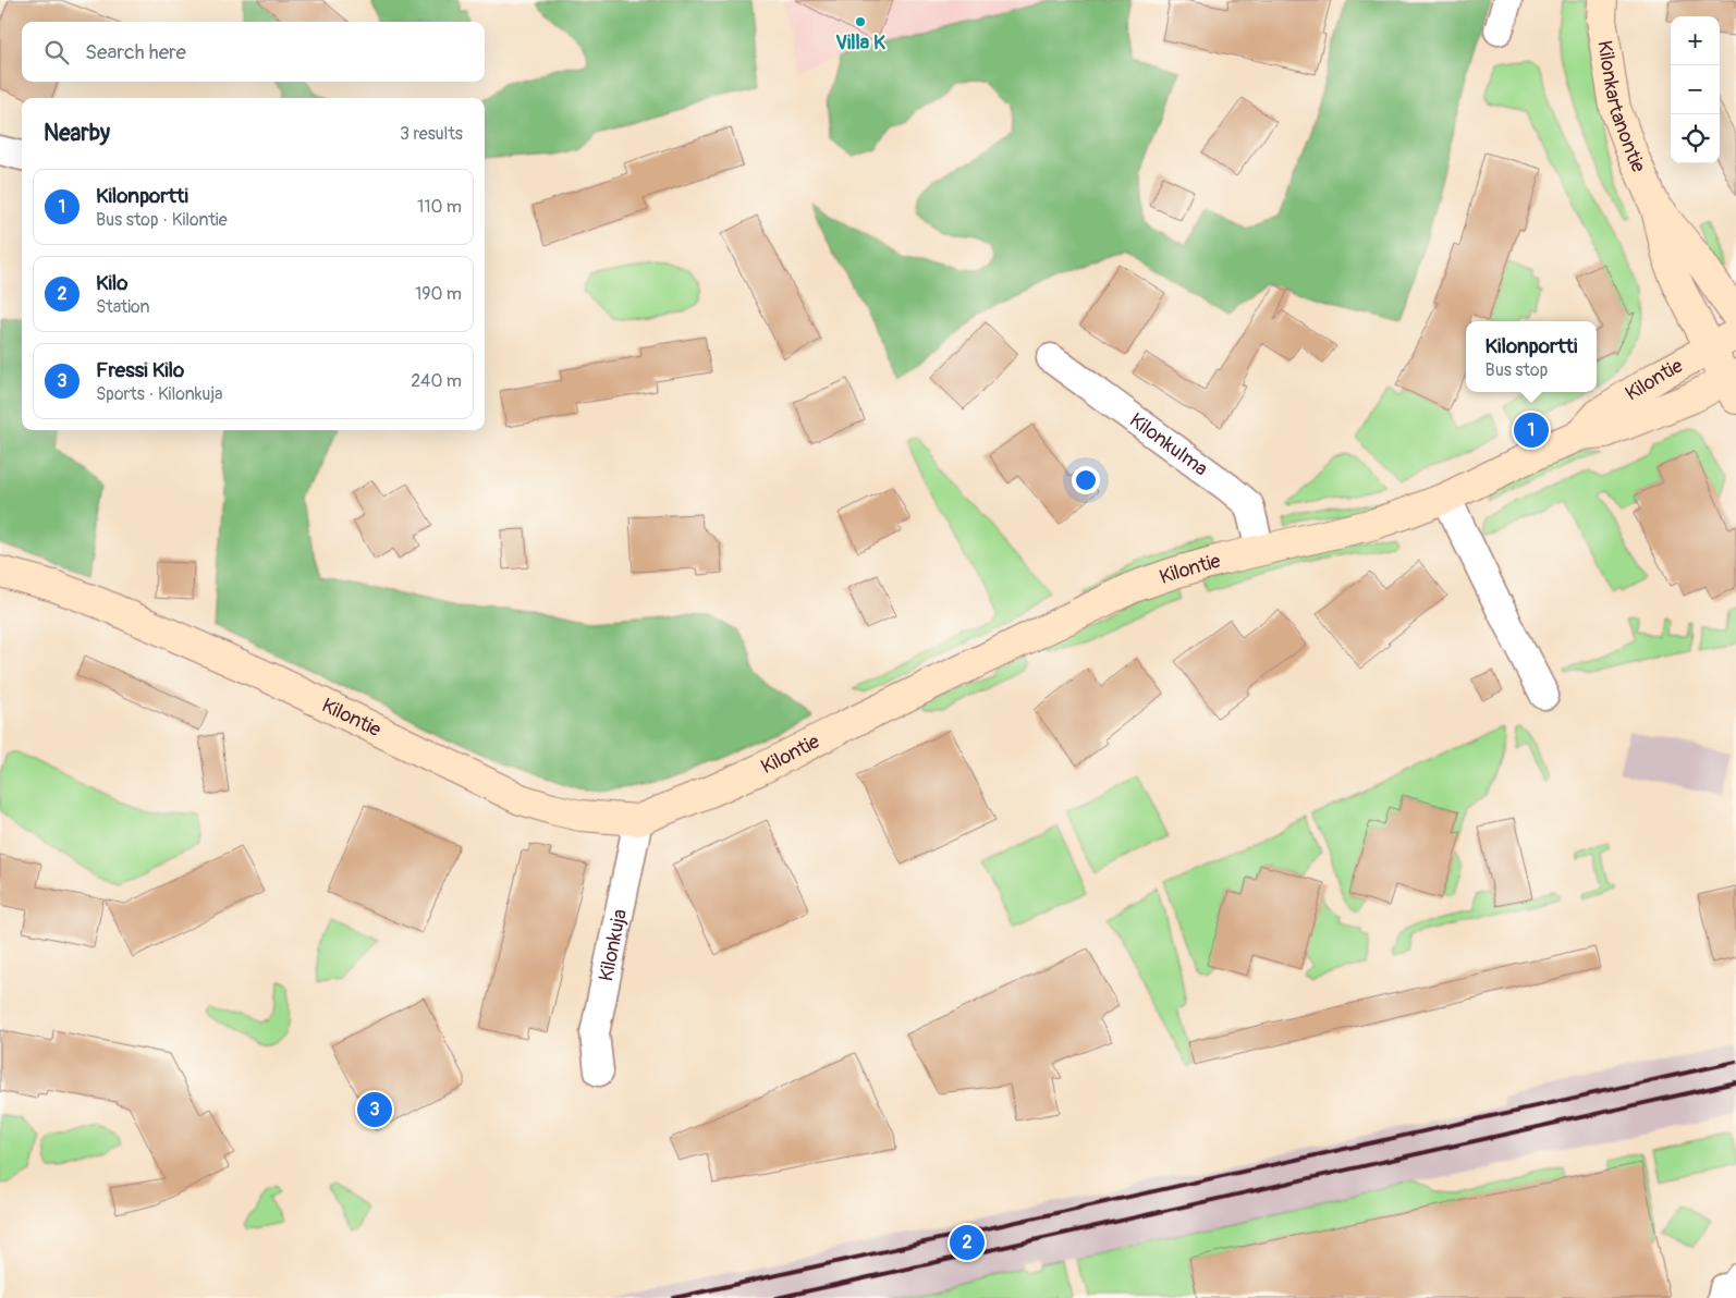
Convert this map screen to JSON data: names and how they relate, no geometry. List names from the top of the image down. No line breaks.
{"streets":{"street":["Kilonkartanontie","Kilontie","Kilonkulma","Kilonkuja"]},"crossings":[["Kilonkartanontie","Kilontie"],["Kilontie","Kilonkulma"],["Kilontie","Kilonkuja"]],"places":["Villa K"],"page":{"map_buttons":["+","−"],"search":"Search here","heading":["Nearby","3 results"],"list":[{"mark":"1","name":"Kilonportti","note":"Bus stop · Kilontie","value":"110 m"},{"mark":"2","name":"Kilo","note":"Station","value":"190 m"},{"mark":"3","name":"Fressi Kilo","note":"Sports · Kilonkuja","value":"240 m"}],"popup":["Kilonportti","Bus stop"],"pins":["1","3","2"]}}
